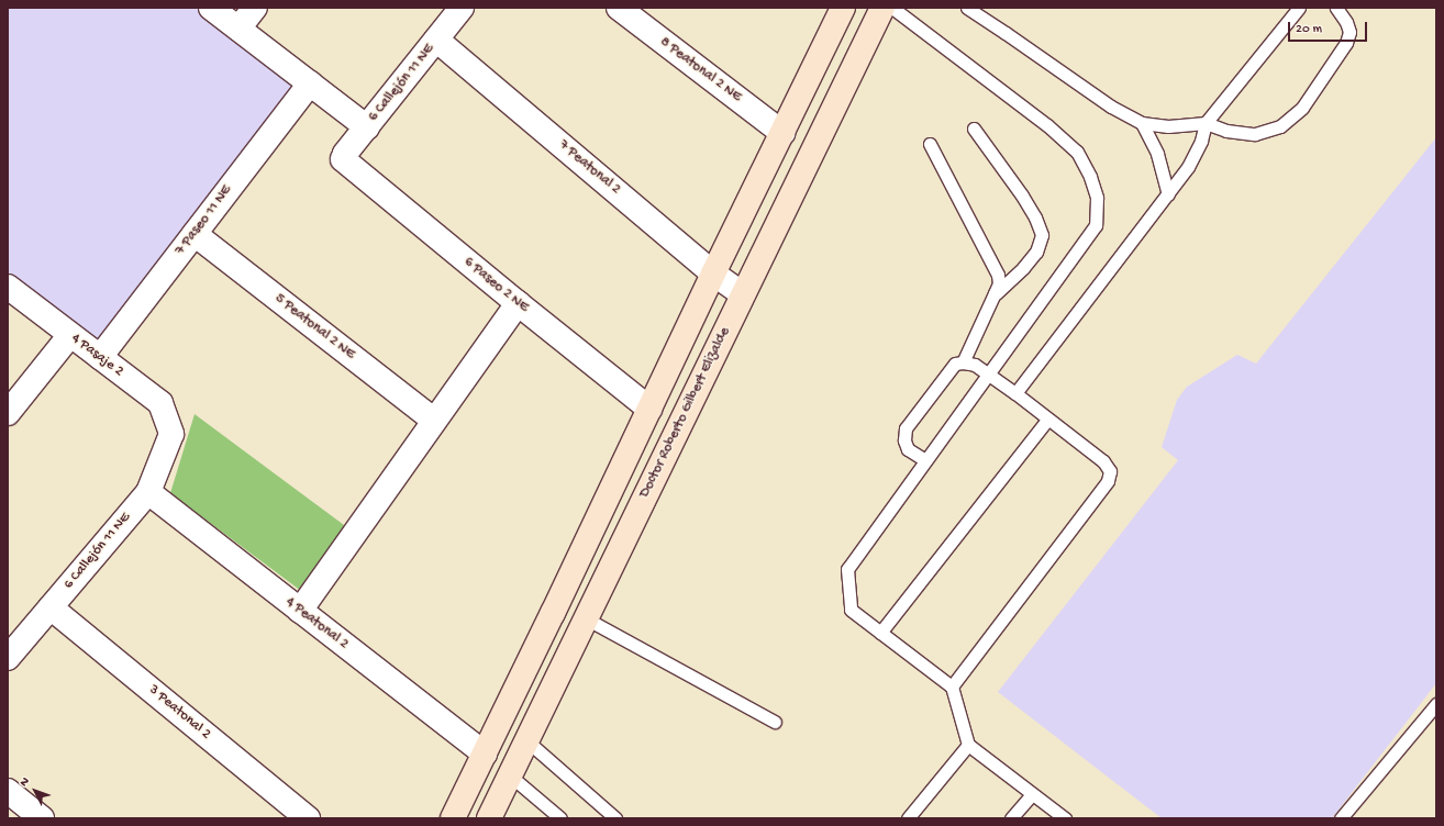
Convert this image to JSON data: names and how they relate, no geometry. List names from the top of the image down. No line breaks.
{"streets":{"street":["8 Peatonal 2 NE","6 Callejón 11 NE","7 Peatonal 2","7 Paseo 11 NE","6 Paseo 2 NE","5 Peatonal 2 NE","4 Pasaje 2","Doctor Roberto Gilbert Elizalde","4 Peatonal 2","3 Peatonal 2"]},"crossings":[["6 Callejón 11 NE","7 Peatonal 2"],["6 Callejón 11 NE","6 Paseo 2 NE"],["6 Callejón 11 NE","4 Pasaje 2"],["6 Callejón 11 NE","4 Peatonal 2"],["6 Callejón 11 NE","3 Peatonal 2"],["7 Peatonal 2","Doctor Roberto Gilbert Elizalde"],["7 Paseo 11 NE","5 Peatonal 2 NE"],["7 Paseo 11 NE","4 Pasaje 2"]],"scale_bar":"20 m","north":"top left"}
